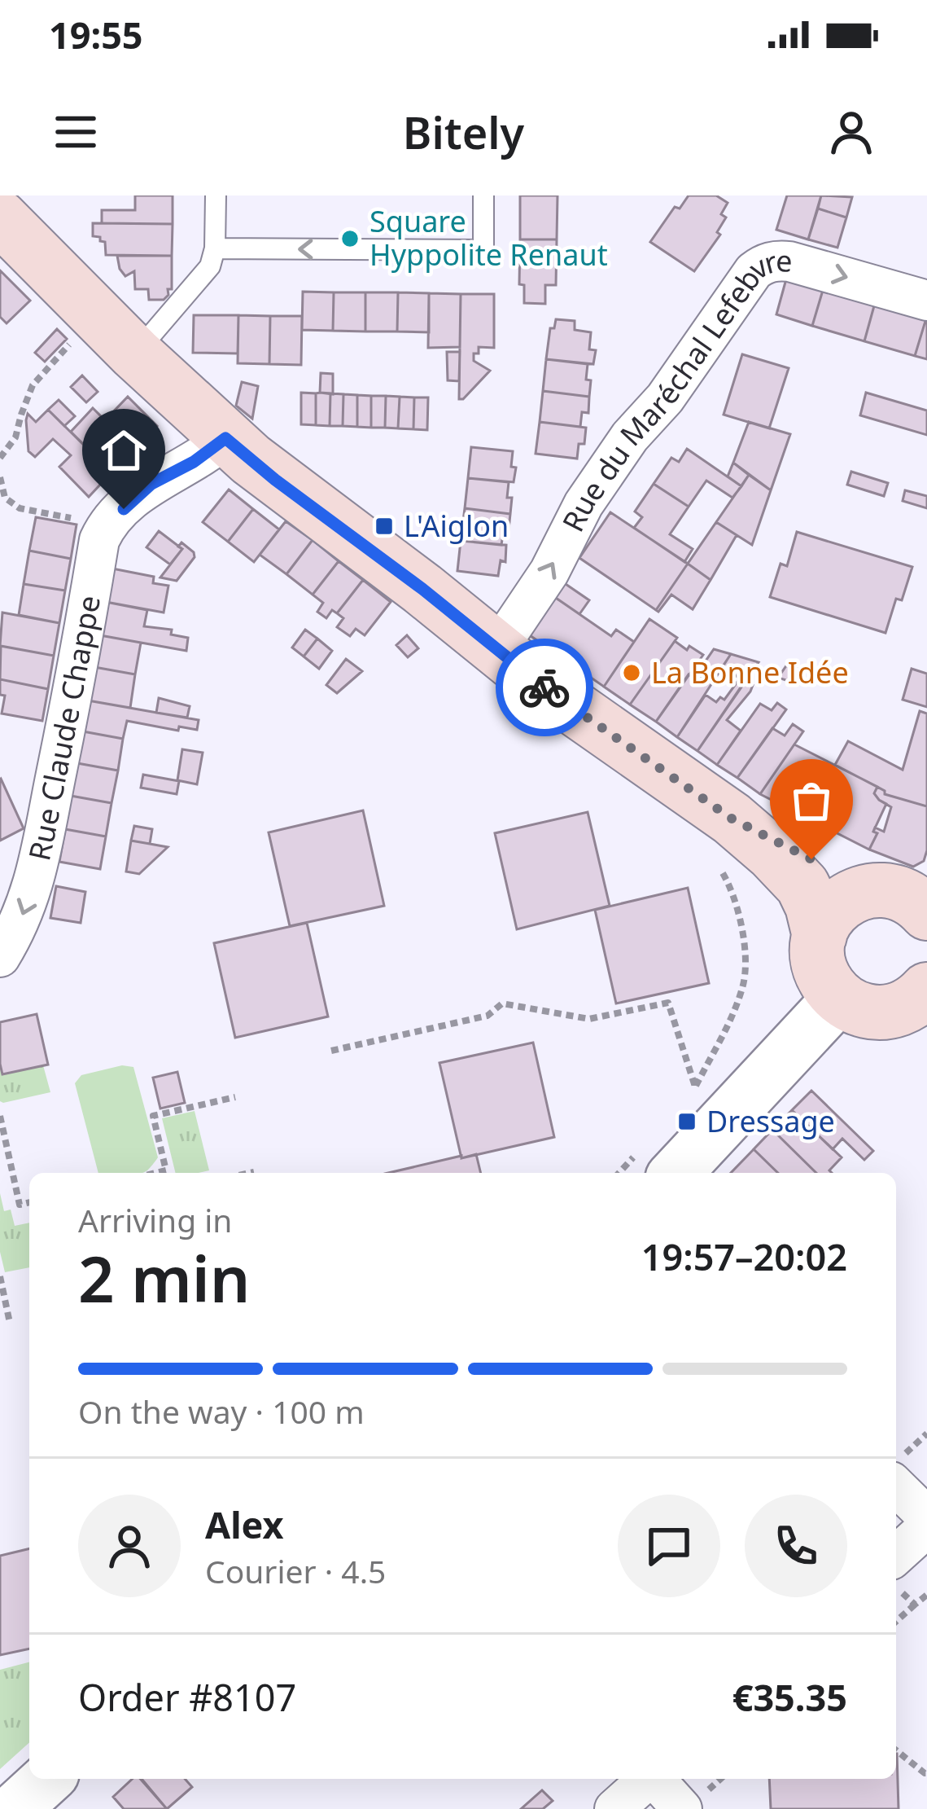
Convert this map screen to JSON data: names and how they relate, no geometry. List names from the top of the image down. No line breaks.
{"streets":{"street":["Rue du Maréchal Lefebvre","Rue Claude Chappe"]},"one_way":["Rue du Maréchal Lefebvre","Rue Claude Chappe"],"places":{"other":["Square Hyppolite Renaut","La Bonne Idée"],"transit":["L'Aiglon","Dressage"]},"page":{"status":"19:55","header":"Bitely","heading":["2 min","Arriving in","19:57–20:02"],"panel":["Alex","Courier · 4.5","Order #8107","€35.35"],"bar":"On the way · 100 m"}}
